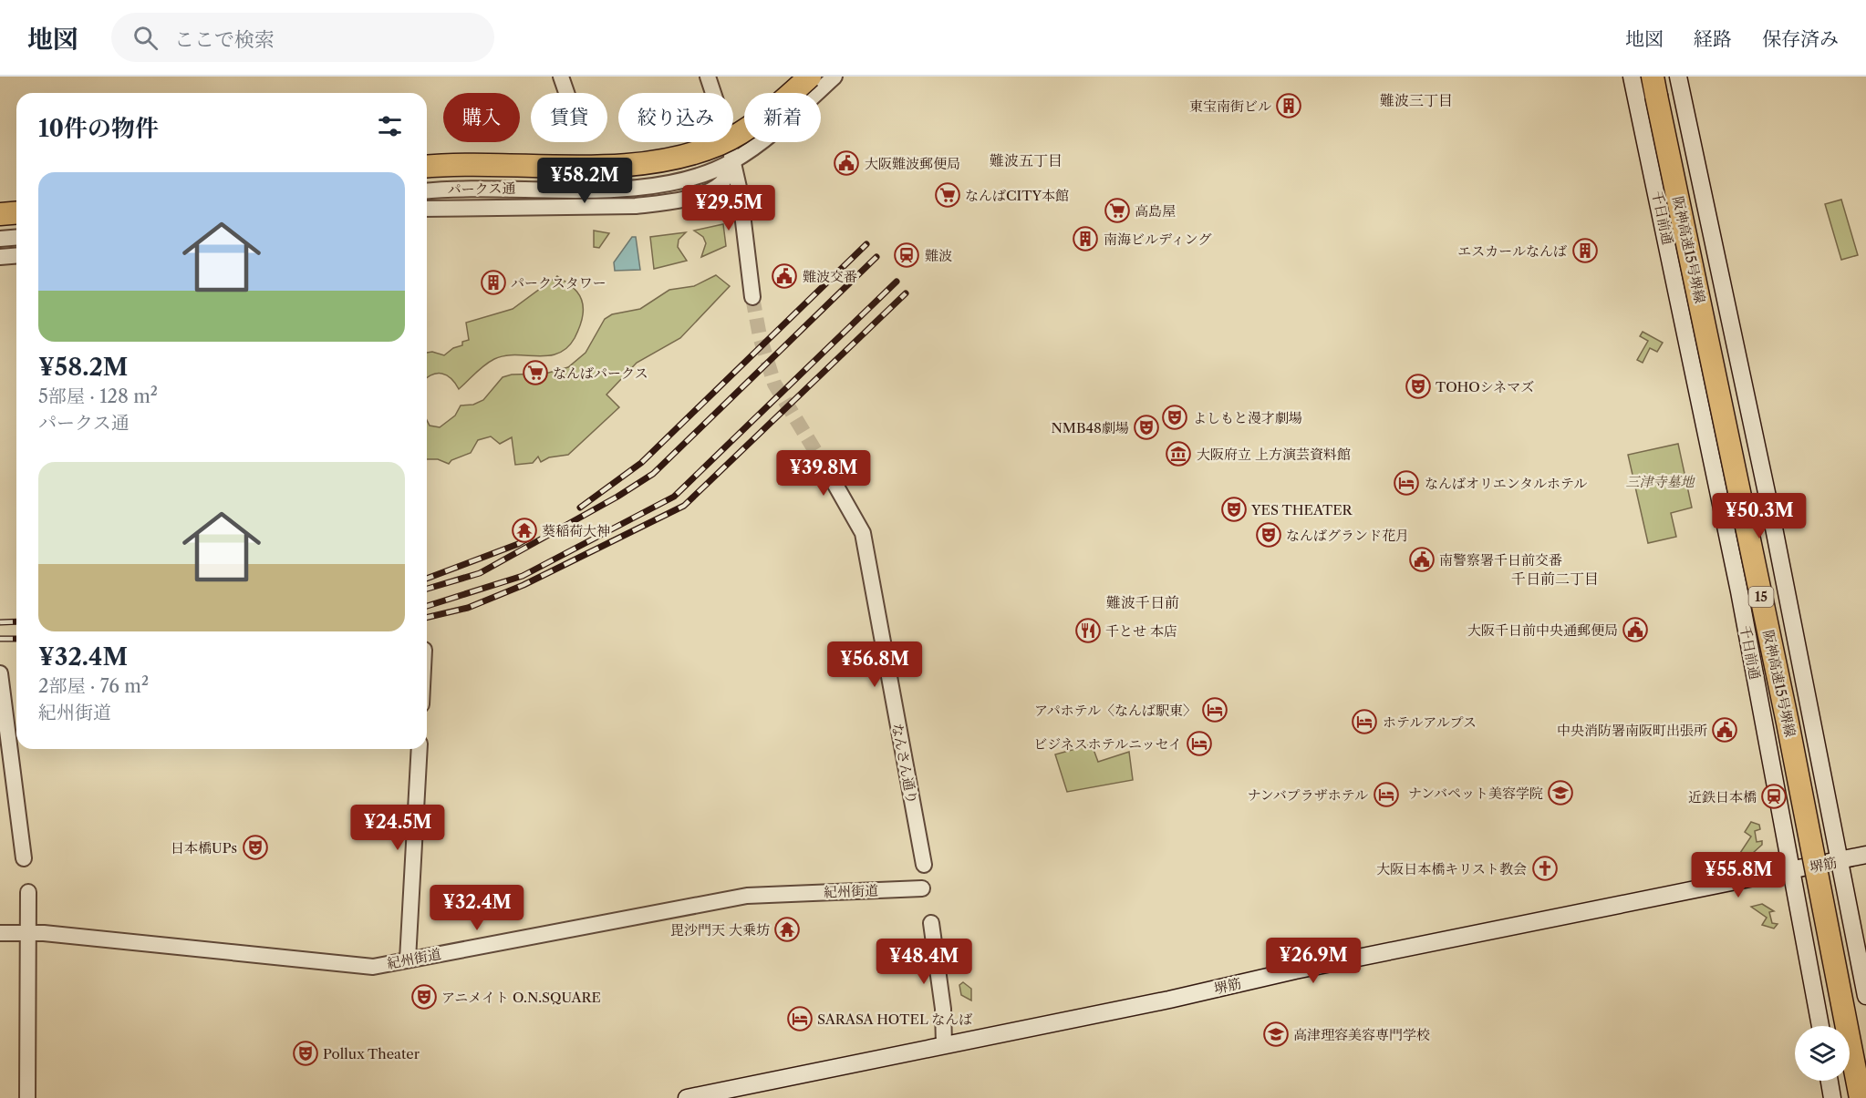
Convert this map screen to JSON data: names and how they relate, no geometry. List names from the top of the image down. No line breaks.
{"streets":{"highway":["阪神高速15号堺線","15"],"main road":["千日前通","堺筋"],"street":["パークス通","なんさん通り","紀州街道"]},"crossings":[["千日前通","堺筋"]],"districts":["難波三丁目","難波五丁目","千日前二丁目","難波千日前"],"parks":["三津寺墓地"],"places":{"building":["東宝南街ビル","南海ビルディング","エスカールなんば","パークスタワー"],"public building":["大阪難波郵便局","難波交番","南警察署千日前交番","大阪千日前中央通郵便局","中央消防署南阪町出張所"],"supermarket":["なんばCITY本館","高島屋","なんばパークス"],"station":["難波","近鉄日本橋"],"theatre":["TOHOシネマズ","よしもと漫才劇場","NMB48劇場","YES THEATER","なんばグランド花月","日本橋UPs","アニメイト O.N.SQUARE","Pollux Theater"],"museum":["大阪府立 上方演芸資料館"],"hotel":["なんばオリエンタルホテル","アパホテル〈なんば駅東〉","ホテルアルプス","ビジネスホテルニッセイ","ナンバプラザホテル","SARASA HOTEL なんば"],"temple":["葵稲荷大神","毘沙門天 大乗坊"],"restaurant":["千とせ 本店"],"school or university":["ナンバペット美容学院","高津理容美容専門学校"],"church":["大阪日本橋キリスト教会"]},"page":{"header":"地図","search":"ここで検索","nav":["地図","経路","保存済み"],"chip":["購入","賃貸","絞り込み","新着"],"heading":"10件の物件","price":["¥58.2M","¥29.5M","¥39.8M","¥50.3M","¥56.8M","¥24.5M","¥55.8M","¥32.4M","¥26.9M","¥48.4M"],"list":[{"name":"¥58.2M","note":"5部屋 · 128 m² · パークス通"},{"name":"¥32.4M","note":"2部屋 · 76 m² · 紀州街道"}]}}
